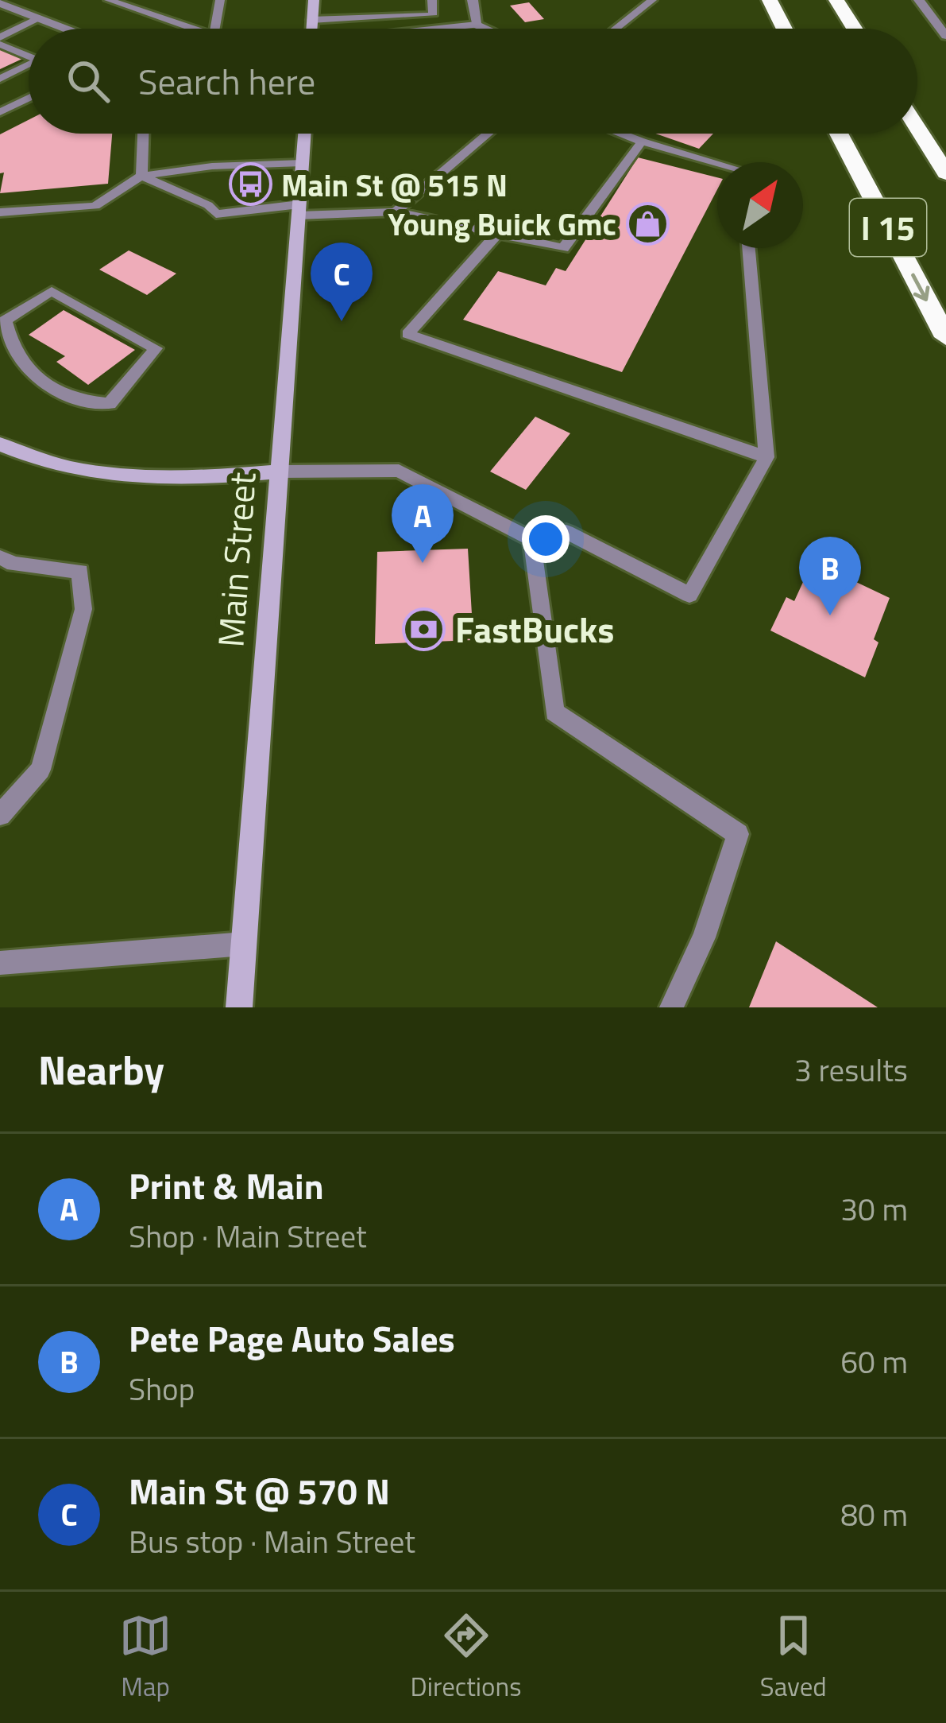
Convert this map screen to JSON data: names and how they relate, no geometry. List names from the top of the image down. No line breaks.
{"streets":{"highway":["I 15"],"main road":["Main Street"]},"places":{"bus stop":["Main St @ 515 N"],"shop":["Young Buick Gmc"],"bank":["FastBucks"]},"north":"top right","page":{"search":"Search here","pins":["C","A","B"],"heading":["Nearby","3 results"],"list":[{"mark":"A","name":"Print & Main","note":"Shop · Main Street","value":"30 m"},{"mark":"B","name":"Pete Page Auto Sales","note":"Shop","value":"60 m"},{"mark":"C","name":"Main St @ 570 N","note":"Bus stop · Main Street","value":"80 m"}],"nav":["Map","Directions","Saved"]}}
